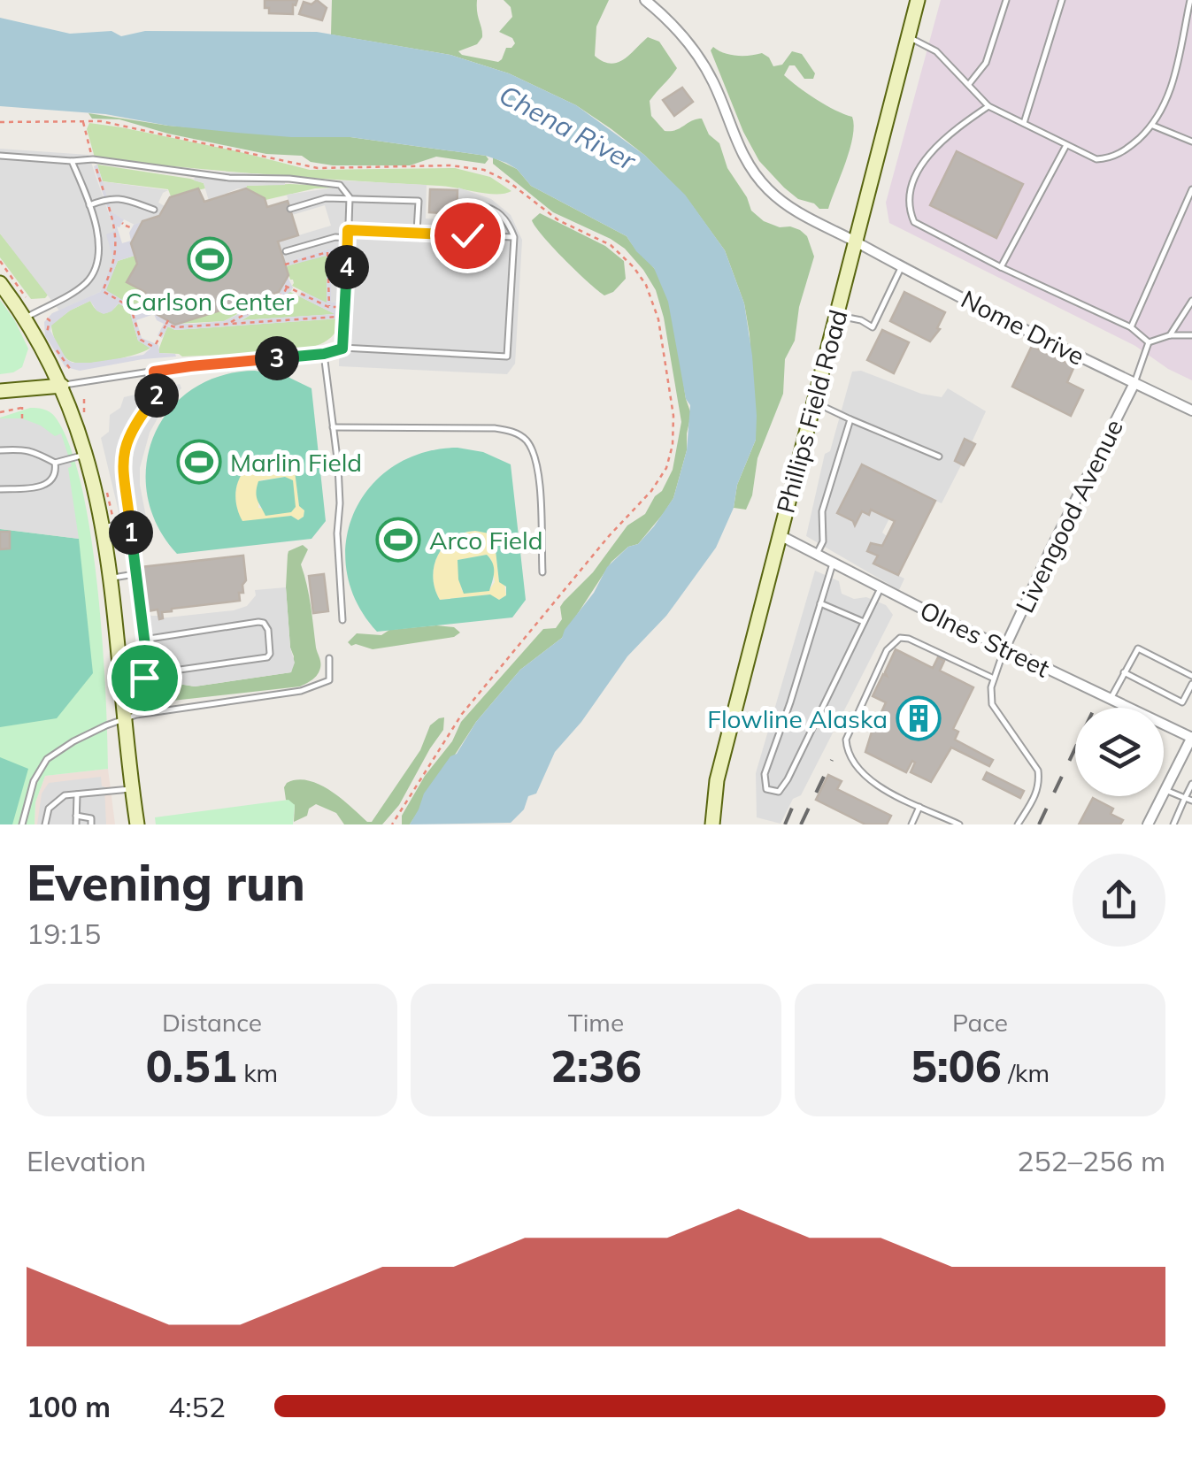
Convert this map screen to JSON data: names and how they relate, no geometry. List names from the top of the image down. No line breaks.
{"streets":{"street":["Nome Drive","Phillips Field Road","Livengood Avenue","Olnes Street"]},"crossings":[["Nome Drive","Phillips Field Road"],["Nome Drive","Livengood Avenue"],["Phillips Field Road","Olnes Street"],["Livengood Avenue","Olnes Street"]],"water":["Chena River"],"places":{"sports":["Carlson Center","Marlin Field","Arco Field"],"building":["Flowline Alaska"]},"page":{"pins":["4","3","2","1"],"heading":["Evening run","19:15"],"stats":[["Distance","0.51 km"],["Time","2:36"],["Pace","5:06 /km"]],"chart":["Elevation","252–256 m"],"list":[{"name":"100 m","note":"4:52"}]}}
